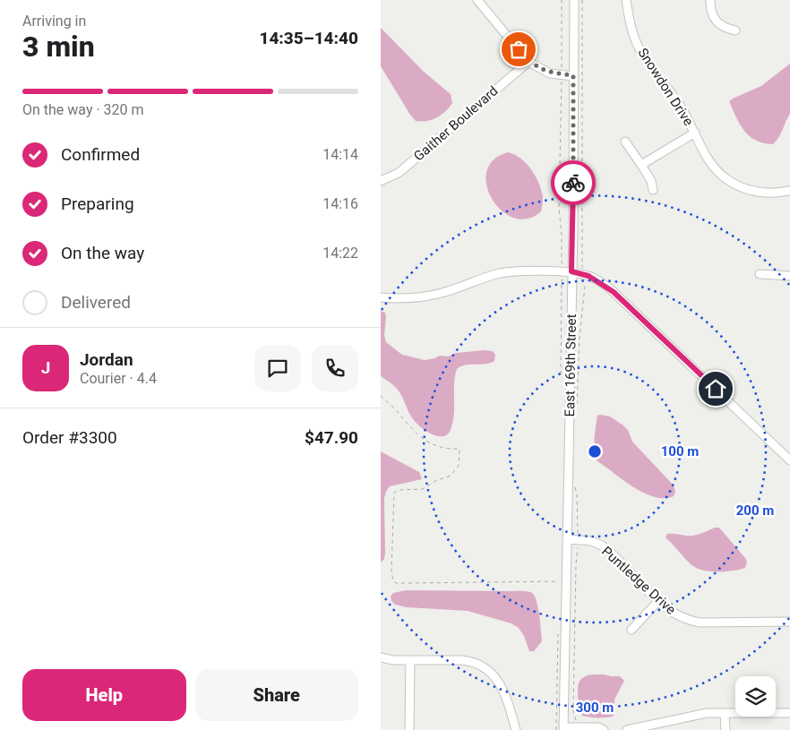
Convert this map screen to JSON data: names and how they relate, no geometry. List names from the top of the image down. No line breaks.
{"streets":{"street":["Snowdon Drive","Gaither Boulevard","East 169th Street","Puntledge Drive"]},"crossings":[["East 169th Street","Puntledge Drive"]],"page":{"heading":["3 min","Arriving in","14:35–14:40"],"panel":["Jordan","Courier · 4.4","Order #3300","$47.90"],"bar":"On the way · 320 m","list":[["Confirmed","14:14"],["Preparing","14:16"],["On the way","14:22"],"Delivered"],"round":"J","buttons":["Help","Share"]},"rings":["100 m","200 m","300 m"]}
